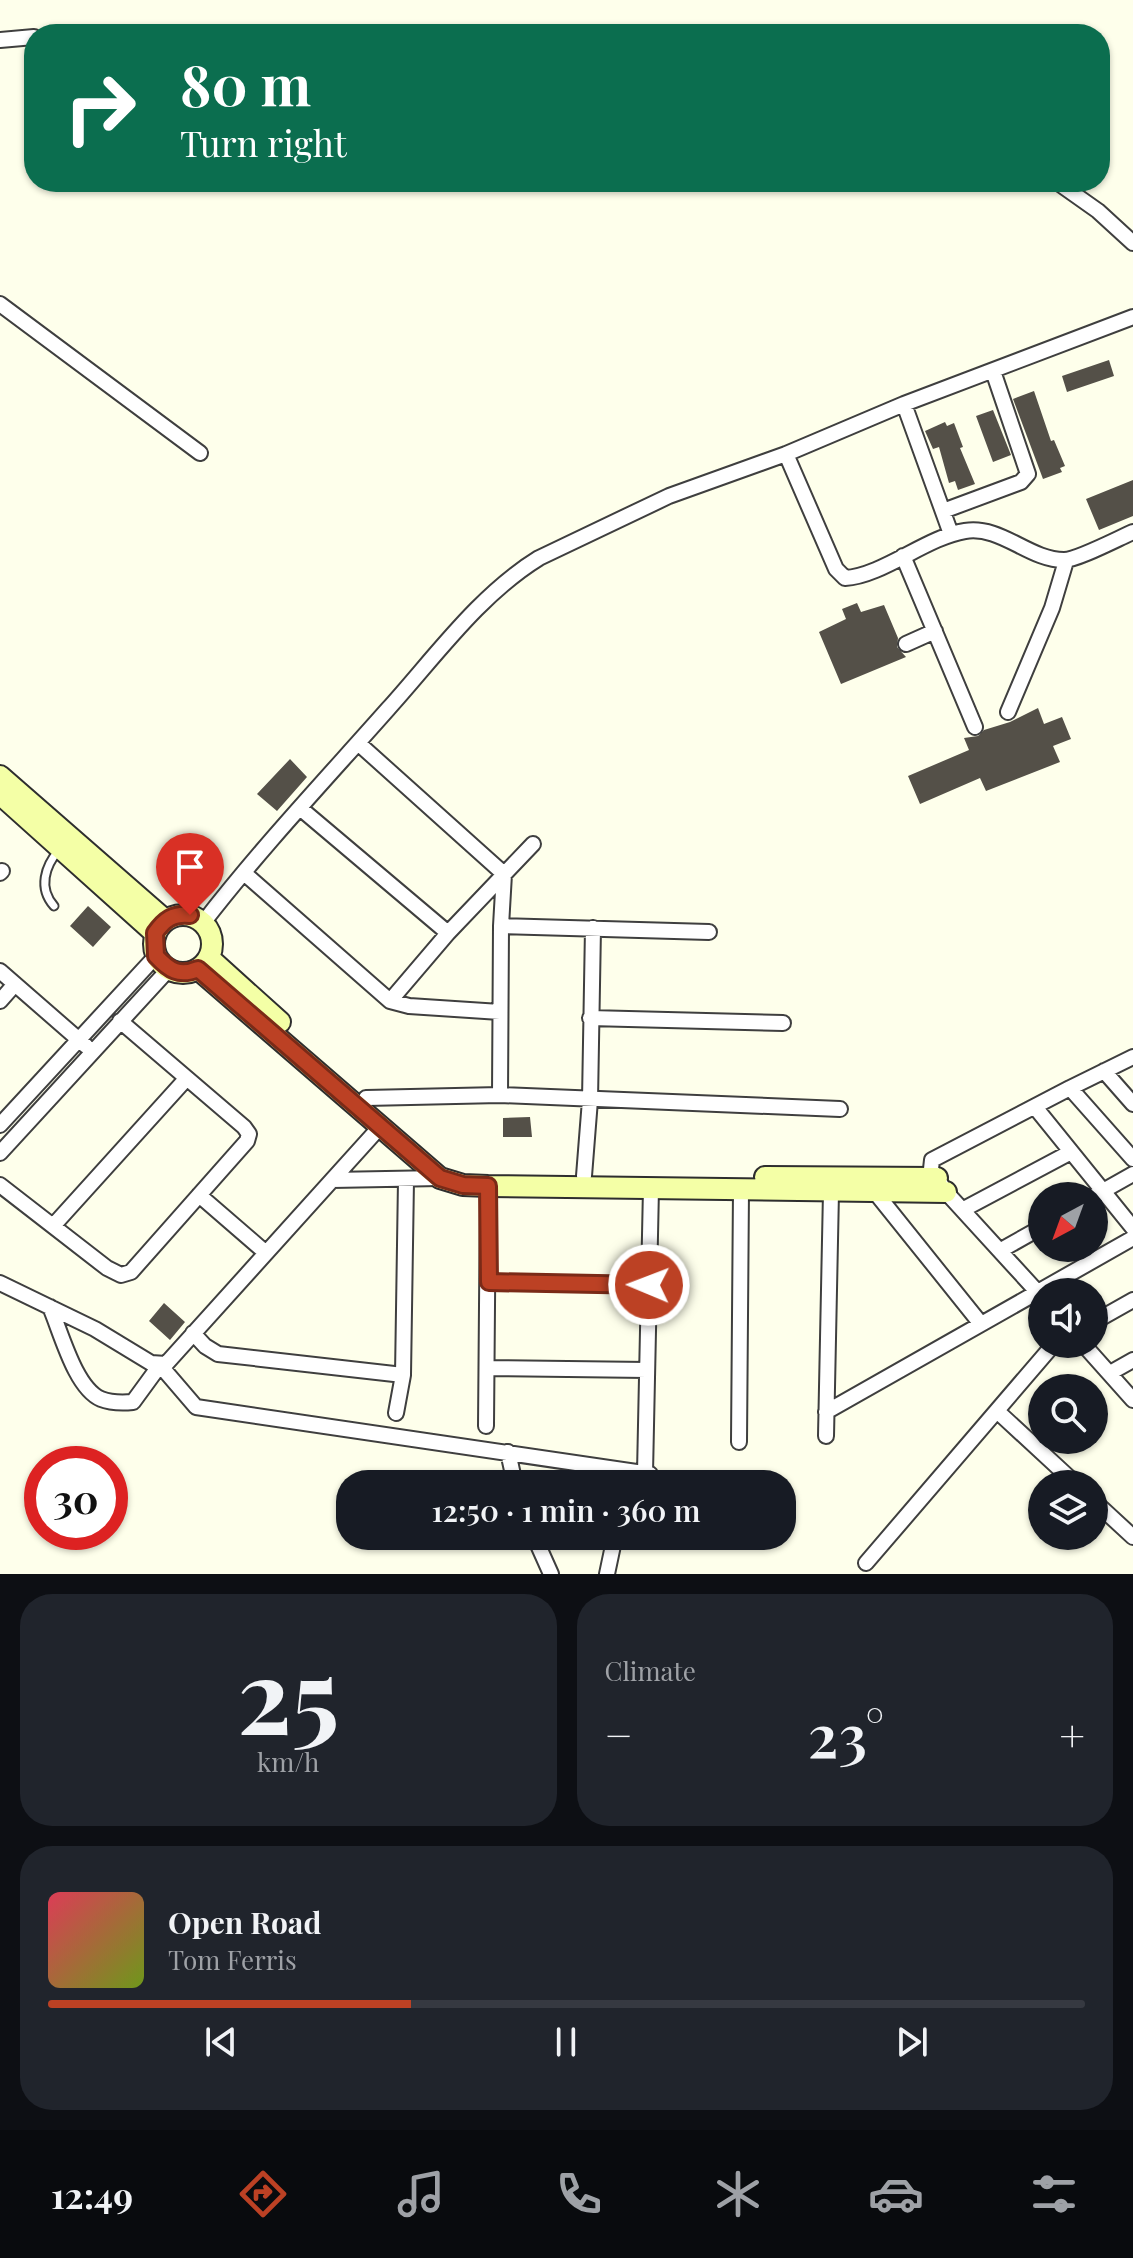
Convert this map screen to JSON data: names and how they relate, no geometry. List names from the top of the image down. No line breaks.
{"north":"bottom left","page":{"turn":["80 m","Turn right"],"limit":"30","trip":"12:50 · 1 min · 360 m","tile":[["25","km/h"],"Climate"],"heat":["−","23°","+"],"song":["Open Road","Tom Ferris"],"tabs":"12:49"}}
